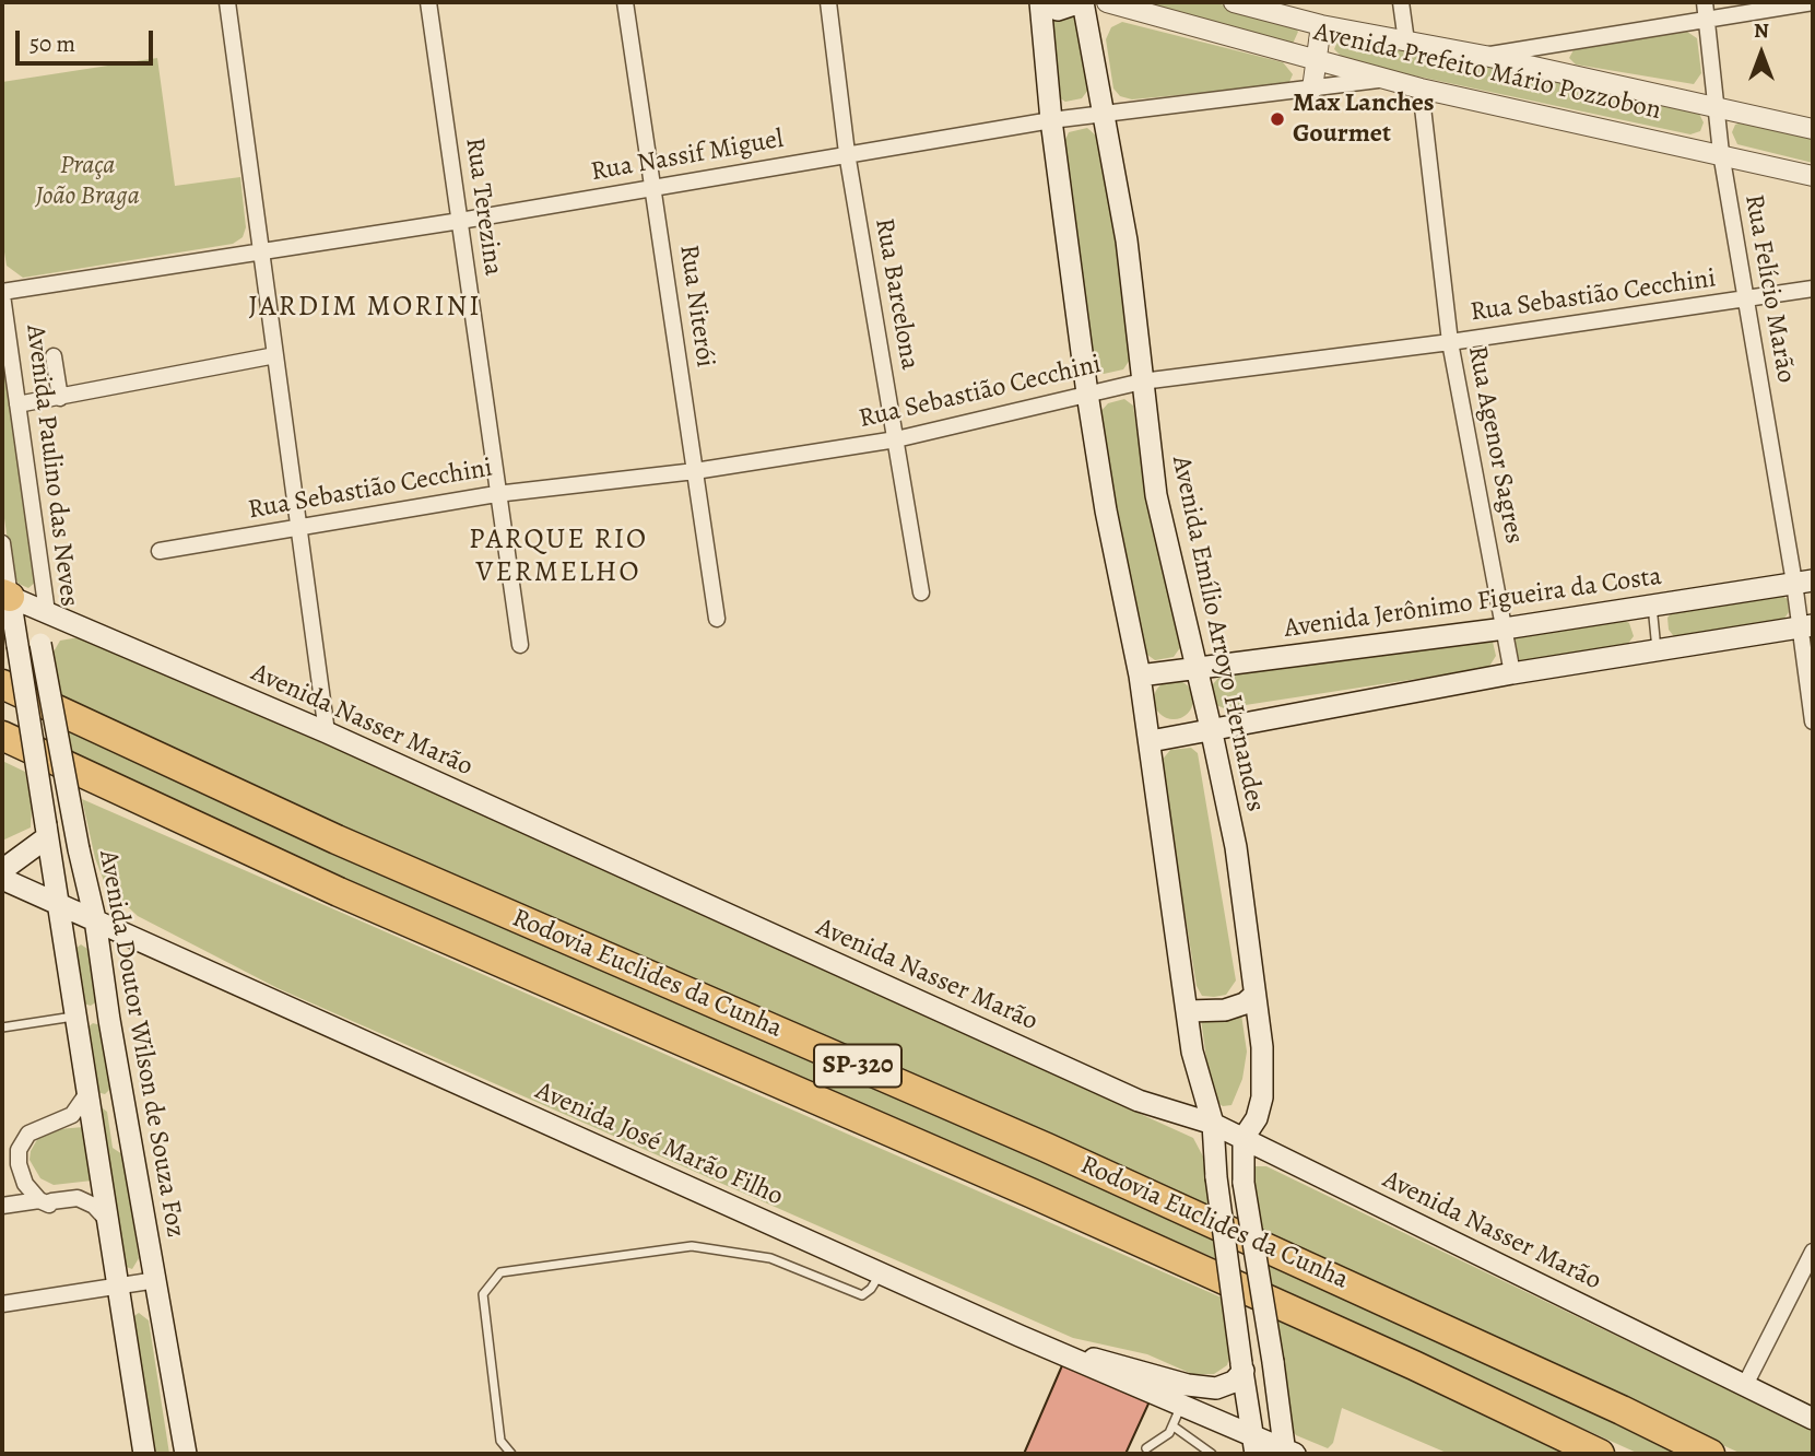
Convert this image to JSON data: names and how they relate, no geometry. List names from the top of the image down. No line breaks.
{"streets":{"highway":["Rodovia Euclides da Cunha","SP-320"],"main road":["Avenida Paulino das Neves","Avenida Jerônimo Figueira da Costa","Avenida Emílio Arroyo Hernandes","Avenida Nasser Marão","Avenida Doutor Wilson de Souza Foz","Avenida José Marão Filho"],"street":["Avenida Prefeito Mário Pozzobon","Rua Nassif Miguel","Rua Terezina","Rua Felício Marão","Rua Barcelona","Rua Sebastião Cecchini","Rua Niterói","Rua Agenor Sagres"]},"crossings":[["Avenida Prefeito Mário Pozzobon","Rua Nassif Miguel"],["Avenida Prefeito Mário Pozzobon","Rua Felício Marão"],["Avenida Prefeito Mário Pozzobon","Rua Agenor Sagres"],["Rua Nassif Miguel","Rua Terezina"],["Rua Nassif Miguel","Rua Barcelona"],["Rua Nassif Miguel","Rua Niterói"],["Rua Nassif Miguel","Avenida Paulino das Neves"],["Rua Nassif Miguel","Avenida Emílio Arroyo Hernandes"],["Rua Terezina","Rua Sebastião Cecchini"],["Rua Felício Marão","Rua Sebastião Cecchini"],["Rua Felício Marão","Avenida Jerônimo Figueira da Costa"],["Rua Barcelona","Rua Sebastião Cecchini"],["Rua Sebastião Cecchini","Rua Niterói"],["Rua Sebastião Cecchini","Rua Agenor Sagres"],["Rua Sebastião Cecchini","Avenida Emílio Arroyo Hernandes"],["Rua Agenor Sagres","Avenida Jerônimo Figueira da Costa"],["Avenida Paulino das Neves","Avenida Nasser Marão"],["Avenida Paulino das Neves","Avenida Doutor Wilson de Souza Foz"],["Avenida Jerônimo Figueira da Costa","Avenida Emílio Arroyo Hernandes"],["Avenida Emílio Arroyo Hernandes","Avenida Nasser Marão"],["Avenida Emílio Arroyo Hernandes","Avenida José Marão Filho"],["Avenida Doutor Wilson de Souza Foz","Avenida José Marão Filho"]],"districts":["JARDIM MORINI","PARQUE RIO VERMELHO"],"parks":["Praça João Braga"],"places":["Max Lanches Gourmet"],"scale_bar":"50 m","north":"top"}
